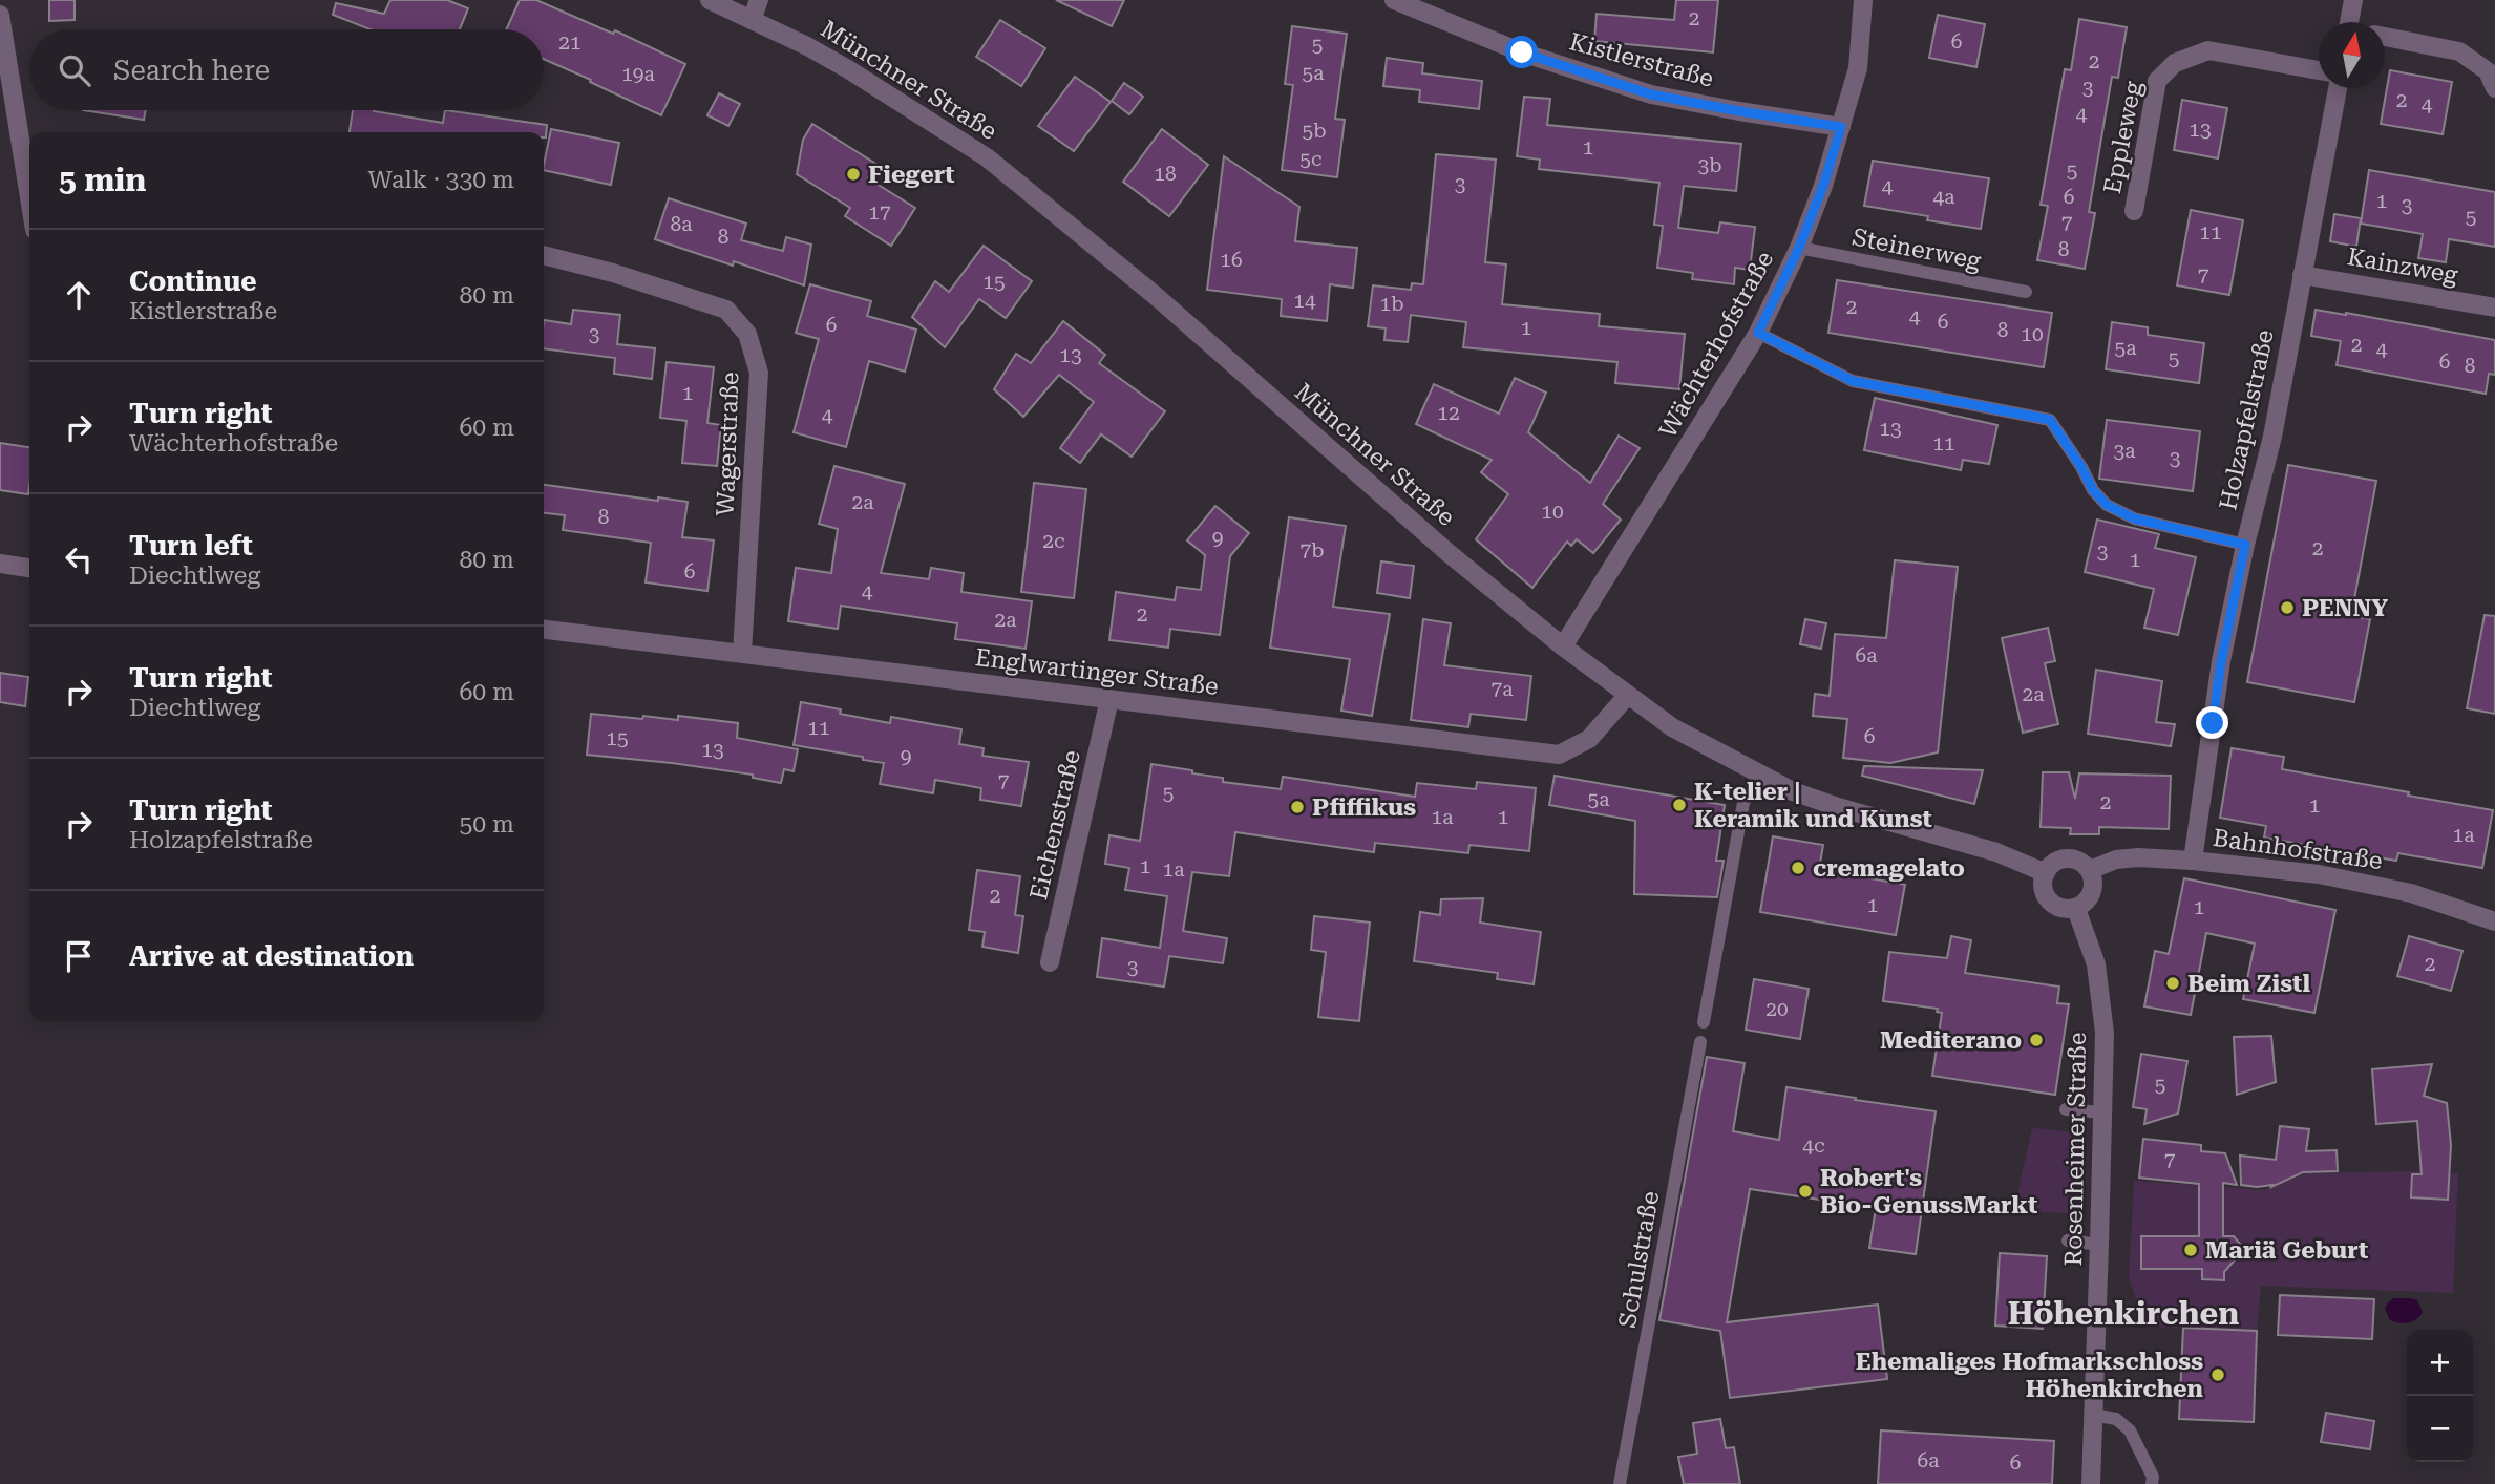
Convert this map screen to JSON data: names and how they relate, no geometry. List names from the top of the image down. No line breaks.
{"streets":{"street":["Kistlerstraße","Münchner Straße","Eppleweg","Kainzweg","Wächterhofstraße","Holzapfelstraße","Wagerstraße","Englwartinger Straße","Eichenstraße","Bahnhofstraße","Rosenheimer Straße"],"lane":["Steinerweg","Schulstraße"]},"crossings":[["Kistlerstraße","Wächterhofstraße"],["Münchner Straße","Wächterhofstraße"],["Münchner Straße","Englwartinger Straße"],["Münchner Straße","Bahnhofstraße"],["Münchner Straße","Rosenheimer Straße"],["Steinerweg","Wächterhofstraße"],["Kainzweg","Holzapfelstraße"],["Holzapfelstraße","Bahnhofstraße"],["Wagerstraße","Englwartinger Straße"],["Englwartinger Straße","Eichenstraße"],["Bahnhofstraße","Rosenheimer Straße"]],"districts":["Höhenkirchen"],"places":["Fiegert","PENNY","K-telier | Keramik und Kunst","Pfiffikus","cremagelato","Beim Zistl","Mediterano","Robert's Bio-GenussMarkt","Mariä Geburt","Ehemaliges Hofmarkschloss Höhenkirchen"],"house_numbers":["2","6","21","5","2","5a","19a","3","2","4","4","13","5b","1","5c","3b","5","18","3","4","4a","6","1","3","17","5","7","8a","11","8","8","16","7","15","14","1b","2","4","6","6","1","8","3","10","2","5a","4","13","5","6","8","1","12","4","13","11","3a","3","2a","10","8","9","2c","2","7b","3","1","6","4","2","2a","6a","7a","2a","11","6","15","13","9","7","5","5a","2","1","1a","1","1a","1","1a","2","1","1","2","3","20","5","4c","7","6a","6"],"north":"top","page":{"search":"Search here","heading":["5 min","Walk · 330 m"],"list":[["Continue","Kistlerstraße","80 m"],["Turn right","Wächterhofstraße","60 m"],["Turn left","Diechtlweg","80 m"],["Turn right","Diechtlweg","60 m"],["Turn right","Holzapfelstraße","50 m"],"Arrive at destination"],"map_buttons":["+","−"]}}
